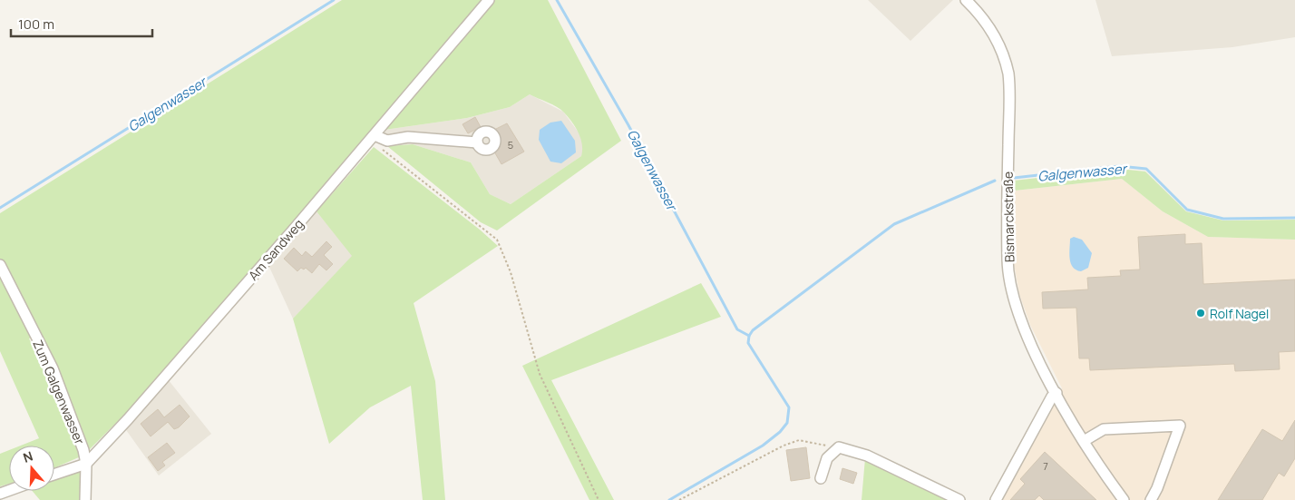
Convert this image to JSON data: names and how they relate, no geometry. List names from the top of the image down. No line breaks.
{"streets":{"street":["Bismarckstraße","Am Sandweg","Zum Galgenwasser"]},"crossings":[["Am Sandweg","Zum Galgenwasser"]],"water":["Galgenwasser"],"places":["Rolf Nagel"],"house_numbers":["5","7"],"scale_bar":"100 m","north":"top"}
